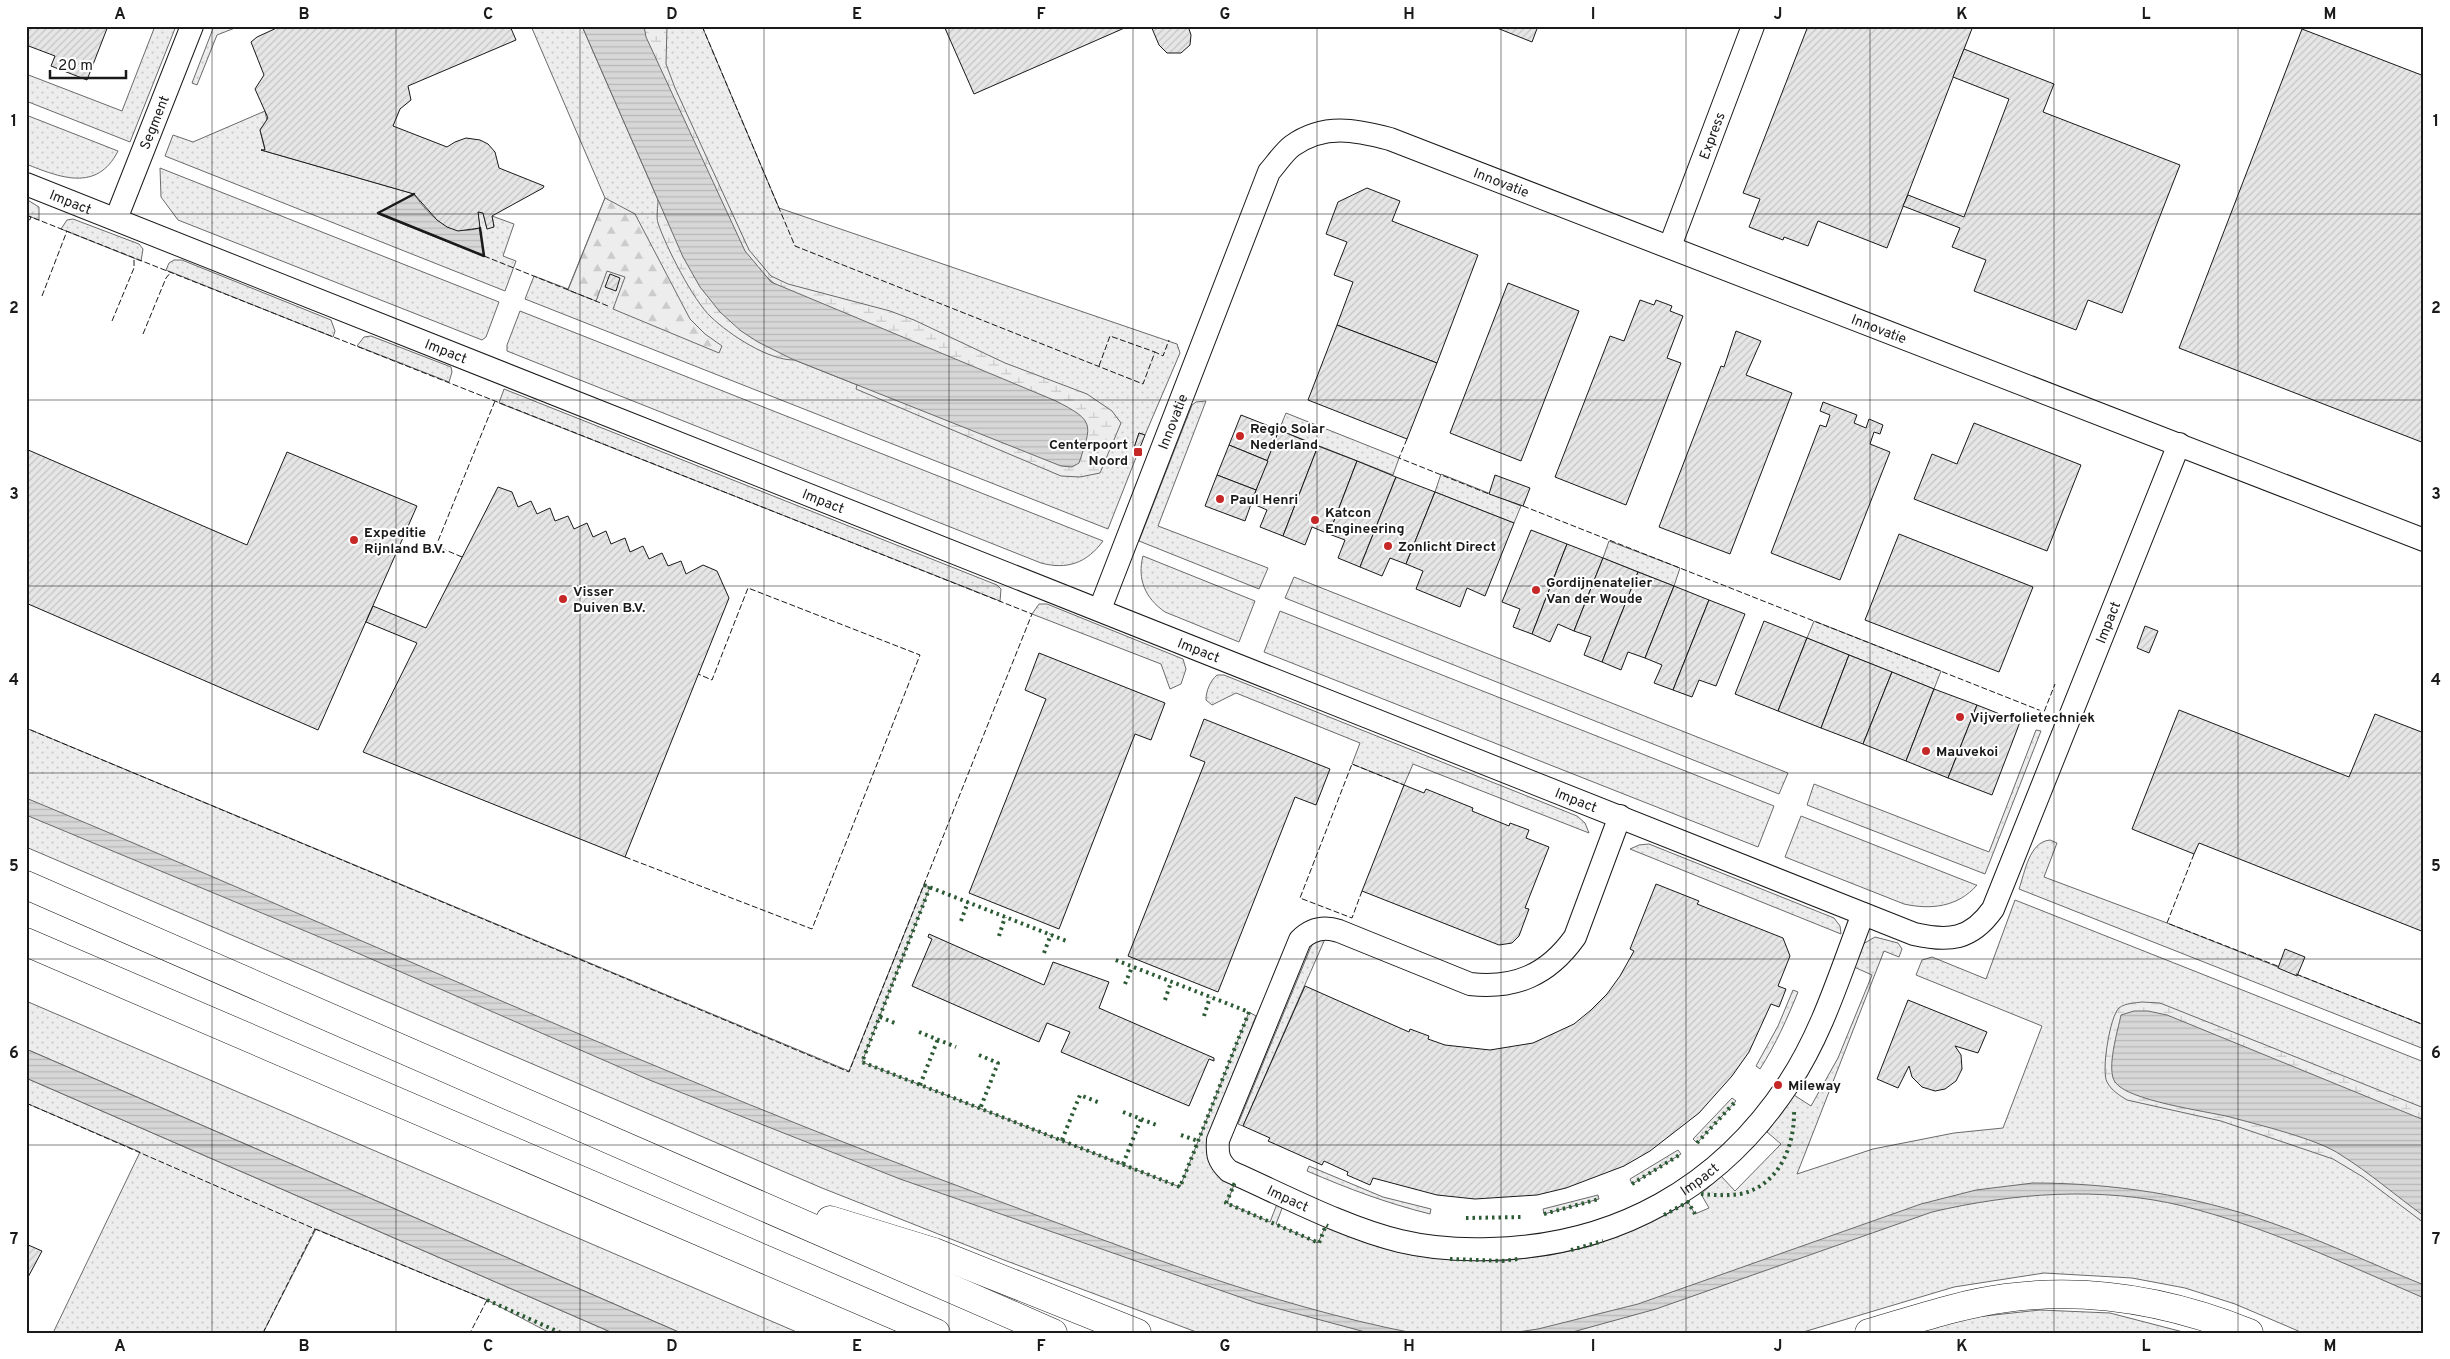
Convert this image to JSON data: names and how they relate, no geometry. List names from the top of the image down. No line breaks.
{"streets":{"street":["Segment","Express","Innovatie","Impact"]},"crossings":[["Segment","Impact"],["Express","Innovatie"],["Innovatie","Impact"]],"places":{"other":["Regio Solar Nederland","Paul Henri","Katcon Engineering","Expeditie Rijnland B.V.","Zonlicht Direct","Gordijnenatelier Van der Woude","Visser Duiven B.V.","Vijverfolietechniek","Mauvekoi","Mileway"],"transit":["Centerpoort Noord"]},"scale_bar":"20 m","grid":{"columns":["A","B","C","D","E","F","G","H","I","J","K","L","M"],"rows":["1","2","3","4","5","6","7"]}}
